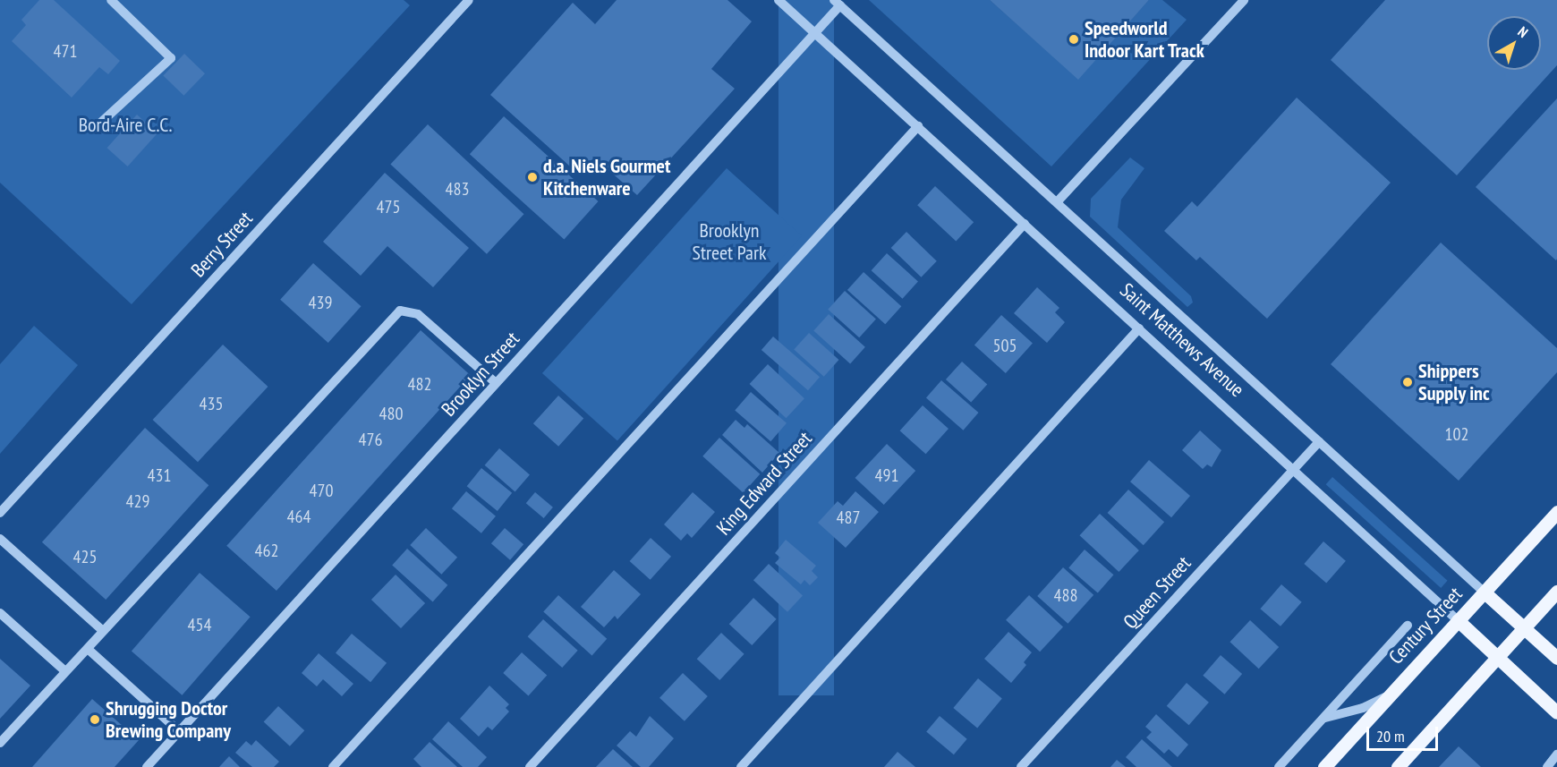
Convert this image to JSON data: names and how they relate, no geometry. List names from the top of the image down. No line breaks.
{"streets":{"main road":["Saint Matthews Avenue","Century Street"],"street":["Berry Street","Brooklyn Street","King Edward Street","Queen Street"]},"crossings":[["Saint Matthews Avenue","Brooklyn Street"],["Saint Matthews Avenue","King Edward Street"],["Saint Matthews Avenue","Queen Street"],["Saint Matthews Avenue","Century Street"]],"parks":["Bord-Aire C.C.","Brooklyn Street Park"],"places":["Speedworld Indoor Kart Track","d.a. Niels Gourmet Kitchenware","Shippers Supply inc","Shrugging Doctor Brewing Company"],"house_numbers":["471","483","475","439","505","482","435","480","102","476","431","491","470","429","464","487","462","425","488","454"],"scale_bar":"20 m","north":"top right"}
